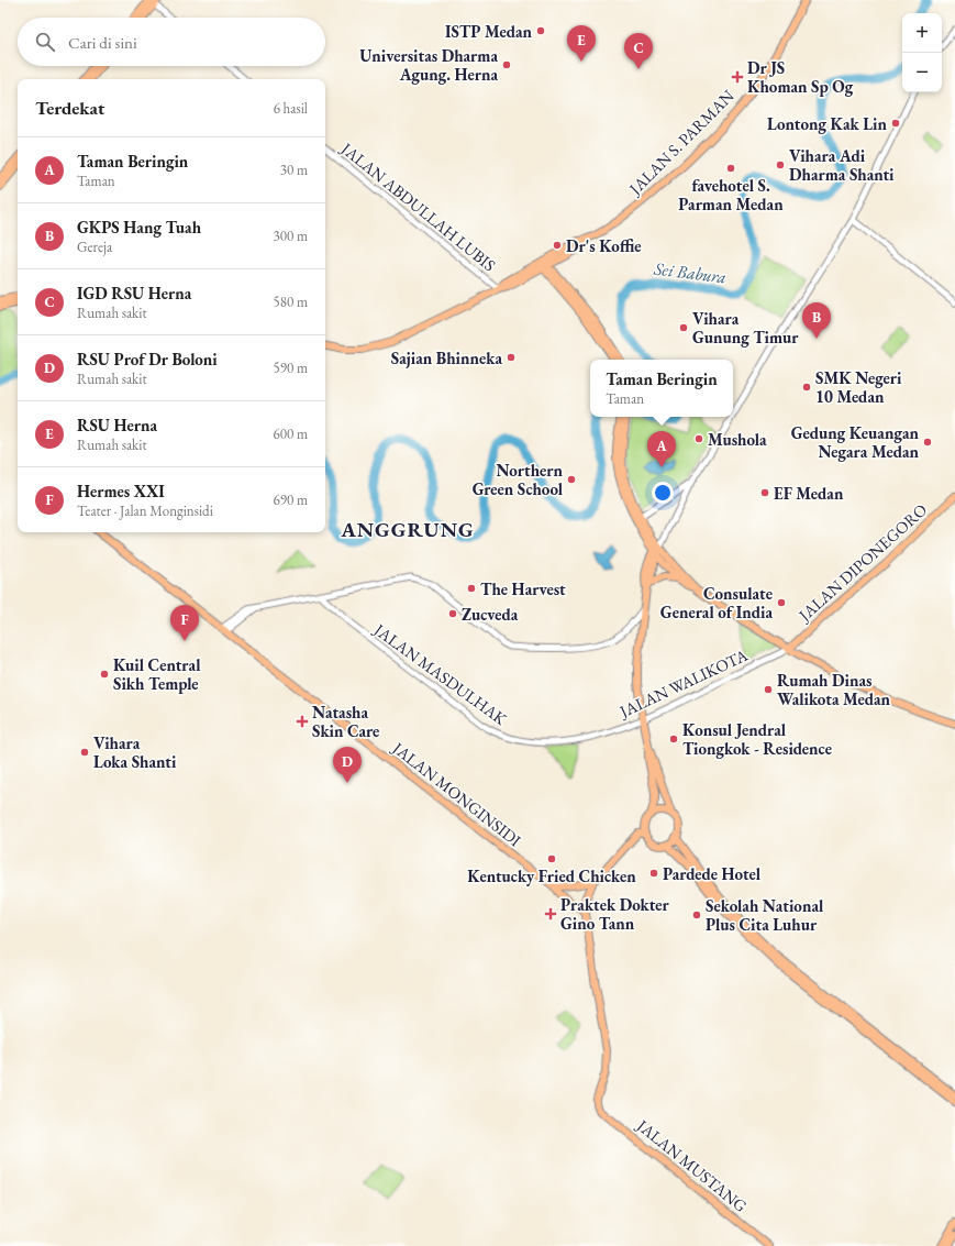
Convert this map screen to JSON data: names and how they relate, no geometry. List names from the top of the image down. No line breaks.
{"streets":{"main road":["JALAN S. PARMAN","JALAN DIPONEGORO","JALAN MONGINSIDI","JALAN MUSTANG"],"street":["JALAN ABDULLAH LUBIS","JALAN MASDULHAK","JALAN WALIKOTA"]},"crossings":[["JALAN DIPONEGORO","JALAN WALIKOTA"],["JALAN MASDULHAK","JALAN WALIKOTA"],["JALAN MONGINSIDI","JALAN MUSTANG"]],"districts":["ANGGRUNG"],"water":["Sei Babura"],"places":{"other":["ISTP Medan","Universitas Dharma Agung. Herna","Lontong Kak Lin","Vihara Adi Dharma Shanti","favehotel S. Parman Medan","Dr's Koffie","Vihara Gunung Timur","Sajian Bhinneka","SMK Negeri 10 Medan","Mushola","Gedung Keuangan Negara Medan","Northern Green School","EF Medan","The Harvest","Consulate General of India","Zucveda","Kuil Central Sikh Temple","Rumah Dinas Walikota Medan","Konsul Jendral Tiongkok - Residence","Vihara Loka Shanti","Kentucky Fried Chicken","Pardede Hotel","Sekolah National Plus Cita Luhur"],"health":["Dr JS Khoman Sp Og","Natasha Skin Care","Praktek Dokter Gino Tann"]},"page":{"map_buttons":["+","−"],"search":"Cari di sini","pins":["E","C","B","A","F","D"],"heading":["Terdekat","6 hasil"],"list":[{"mark":"A","name":"Taman Beringin","note":"Taman","value":"30 m"},{"mark":"B","name":"GKPS Hang Tuah","note":"Gereja","value":"300 m"},{"mark":"C","name":"IGD RSU Herna","note":"Rumah sakit","value":"580 m"},{"mark":"D","name":"RSU Prof Dr Boloni","note":"Rumah sakit","value":"590 m"},{"mark":"E","name":"RSU Herna","note":"Rumah sakit","value":"600 m"},{"mark":"F","name":"Hermes XXI","note":"Teater · Jalan Monginsidi","value":"690 m"}],"popup":["Taman Beringin","Taman"]}}
